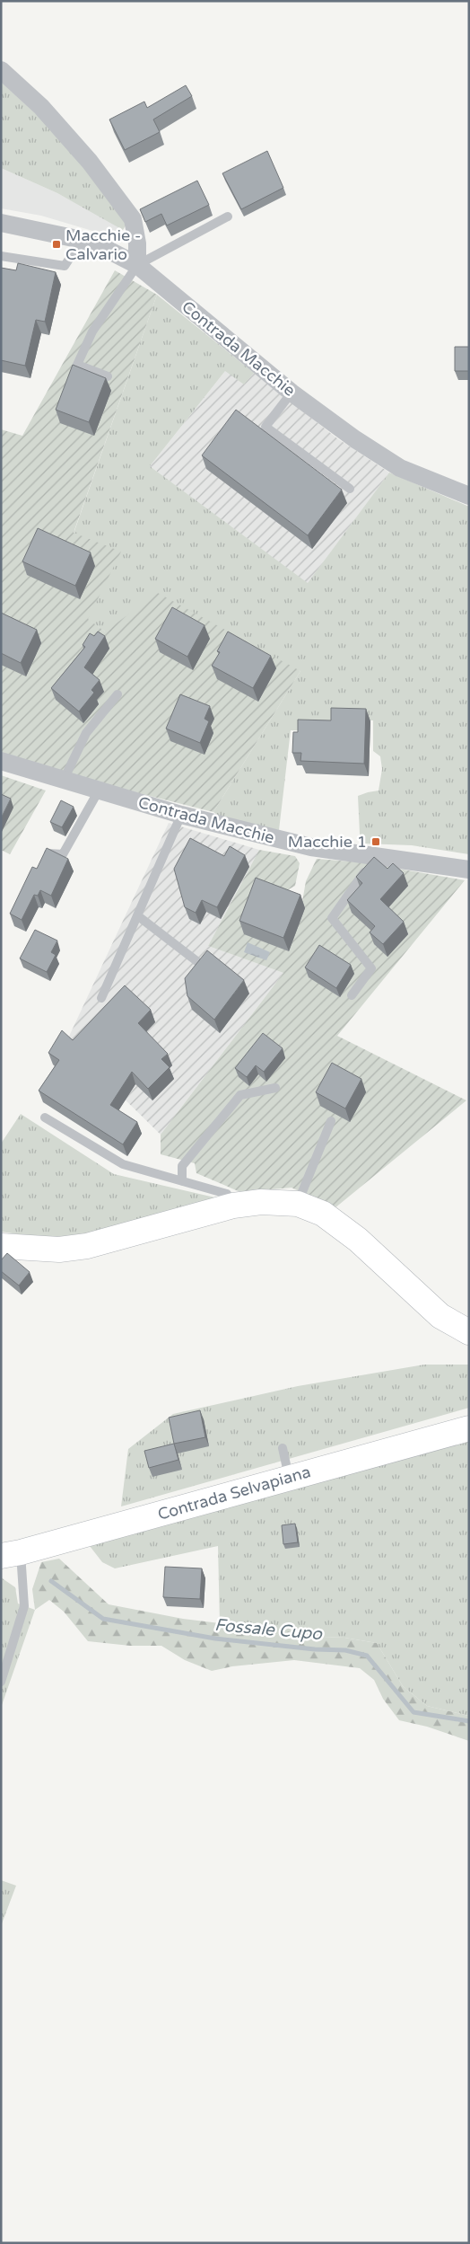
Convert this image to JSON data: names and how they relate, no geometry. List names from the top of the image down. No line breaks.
{"streets":{"main road":["Contrada Selvapiana"],"street":["Contrada Macchie"]},"water":["Fossale Cupo"],"places":{"transit":["Macchie - Calvario","Macchie 1"]}}
